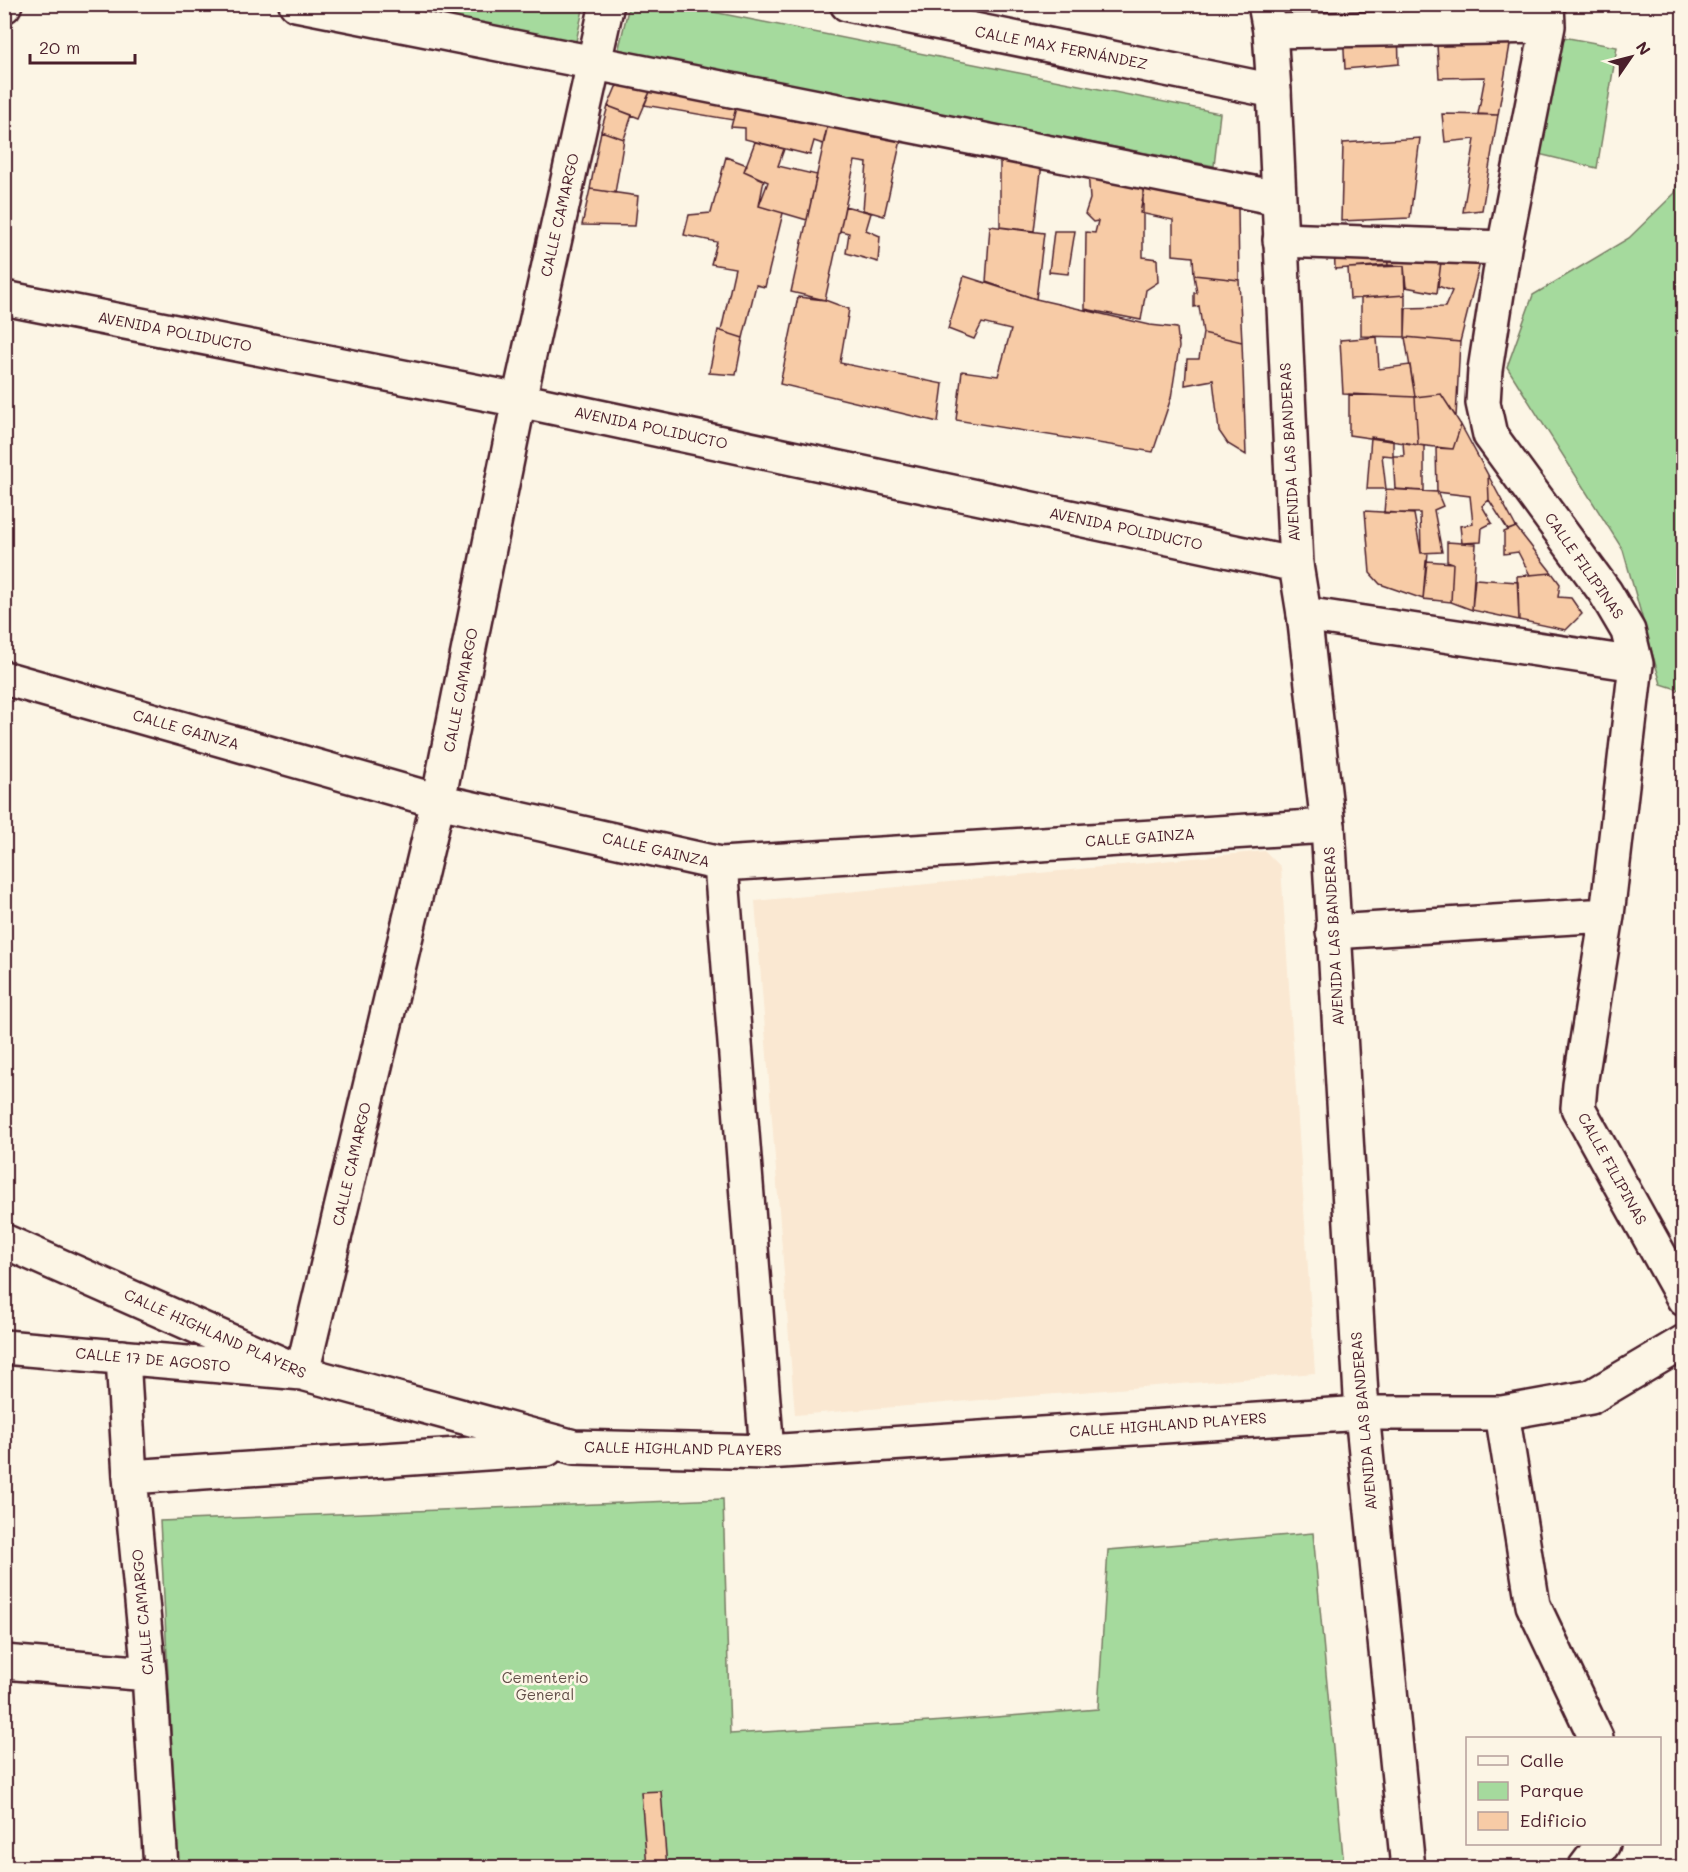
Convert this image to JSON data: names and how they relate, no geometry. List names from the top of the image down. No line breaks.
{"streets":{"street":["CALLE MAX FERNÁNDEZ","CALLE CAMARGO","AVENIDA POLIDUCTO","AVENIDA LAS BANDERAS","CALLE FILIPINAS","CALLE GAINZA","CALLE HIGHLAND PLAYERS","CALLE 17 DE AGOSTO"]},"crossings":[["CALLE MAX FERNÁNDEZ","AVENIDA LAS BANDERAS"],["CALLE CAMARGO","AVENIDA POLIDUCTO"],["CALLE CAMARGO","CALLE GAINZA"],["CALLE CAMARGO","CALLE HIGHLAND PLAYERS"],["CALLE CAMARGO","CALLE 17 DE AGOSTO"],["AVENIDA POLIDUCTO","AVENIDA LAS BANDERAS"],["AVENIDA LAS BANDERAS","CALLE GAINZA"],["AVENIDA LAS BANDERAS","CALLE HIGHLAND PLAYERS"],["CALLE HIGHLAND PLAYERS","CALLE 17 DE AGOSTO"]],"parks":["Cementerio General"],"legend":["Calle","Parque","Edificio"],"scale_bar":"20 m","north":"top right"}
